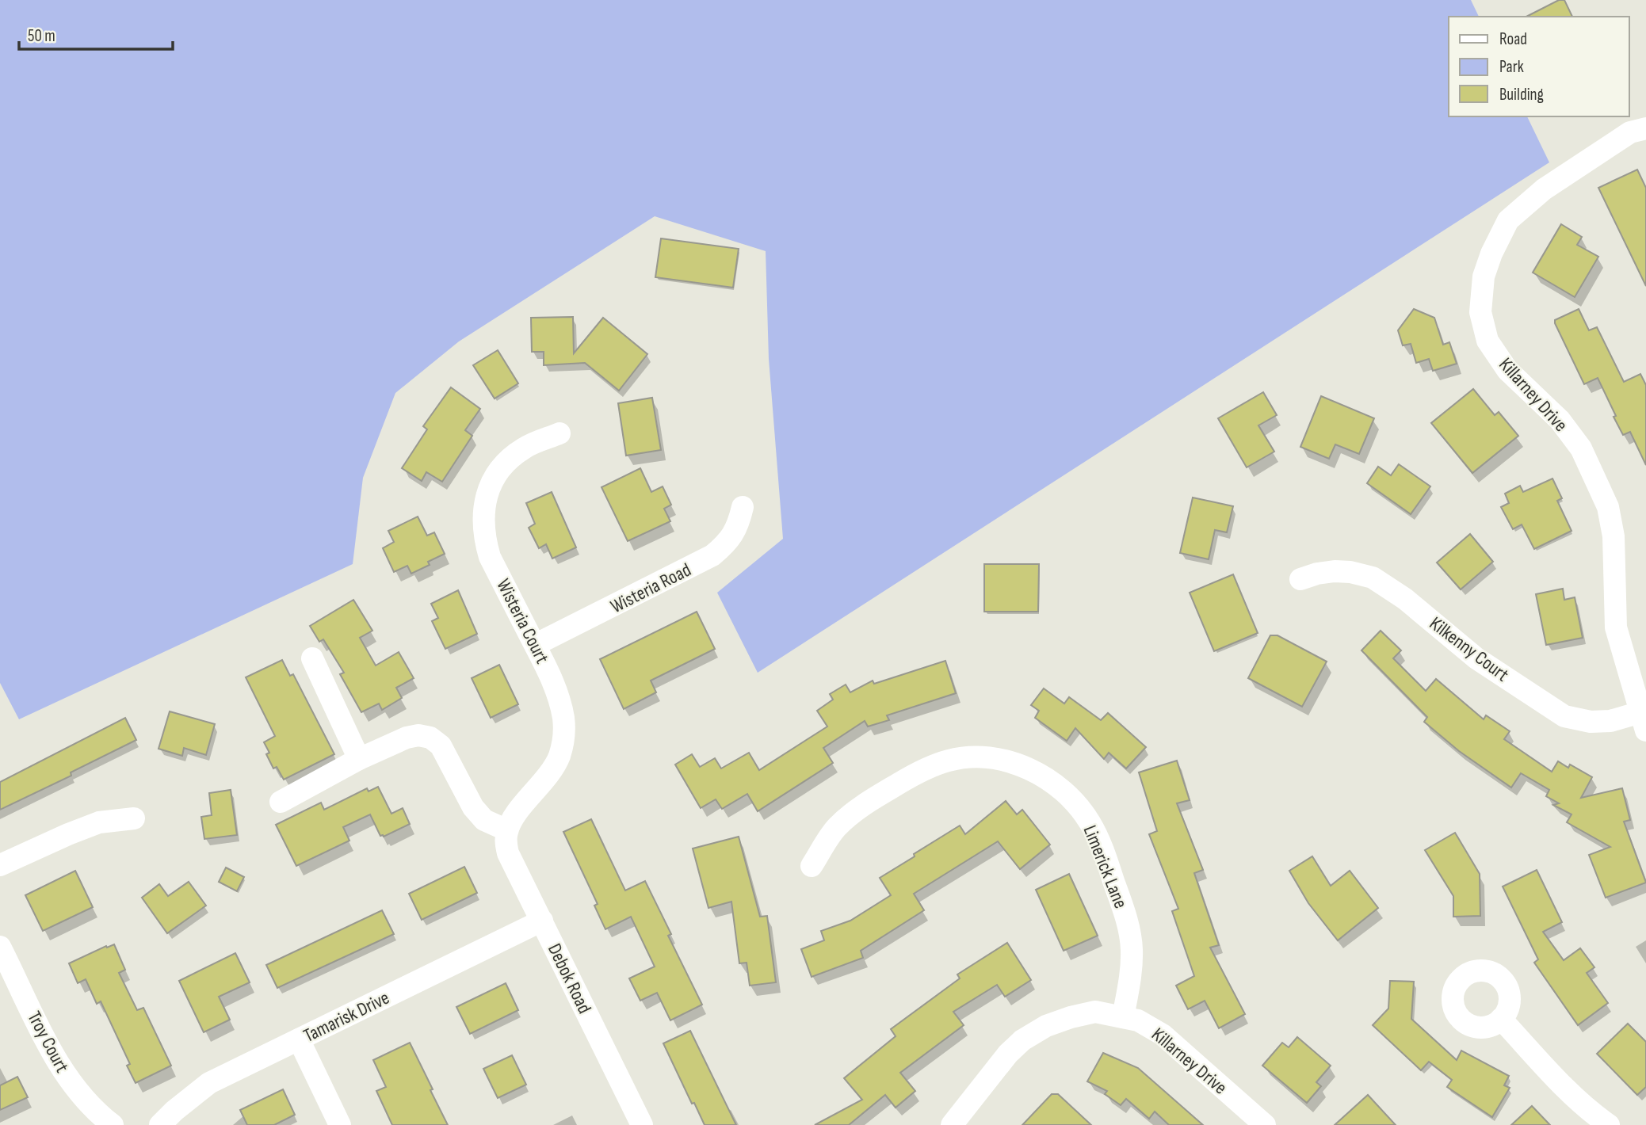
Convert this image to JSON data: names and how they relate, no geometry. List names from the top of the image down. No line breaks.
{"streets":{"street":["Killarney Drive","Wisteria Road","Wisteria Court","Kilkenny Court","Limerick Lane","Debok Road","Tamarisk Drive","Troy Court"]},"crossings":[["Killarney Drive","Kilkenny Court"],["Killarney Drive","Limerick Lane"],["Wisteria Road","Wisteria Court"],["Wisteria Court","Debok Road"],["Debok Road","Tamarisk Drive"]],"legend":["Road","Park","Building"],"scale_bar":"50 m"}
